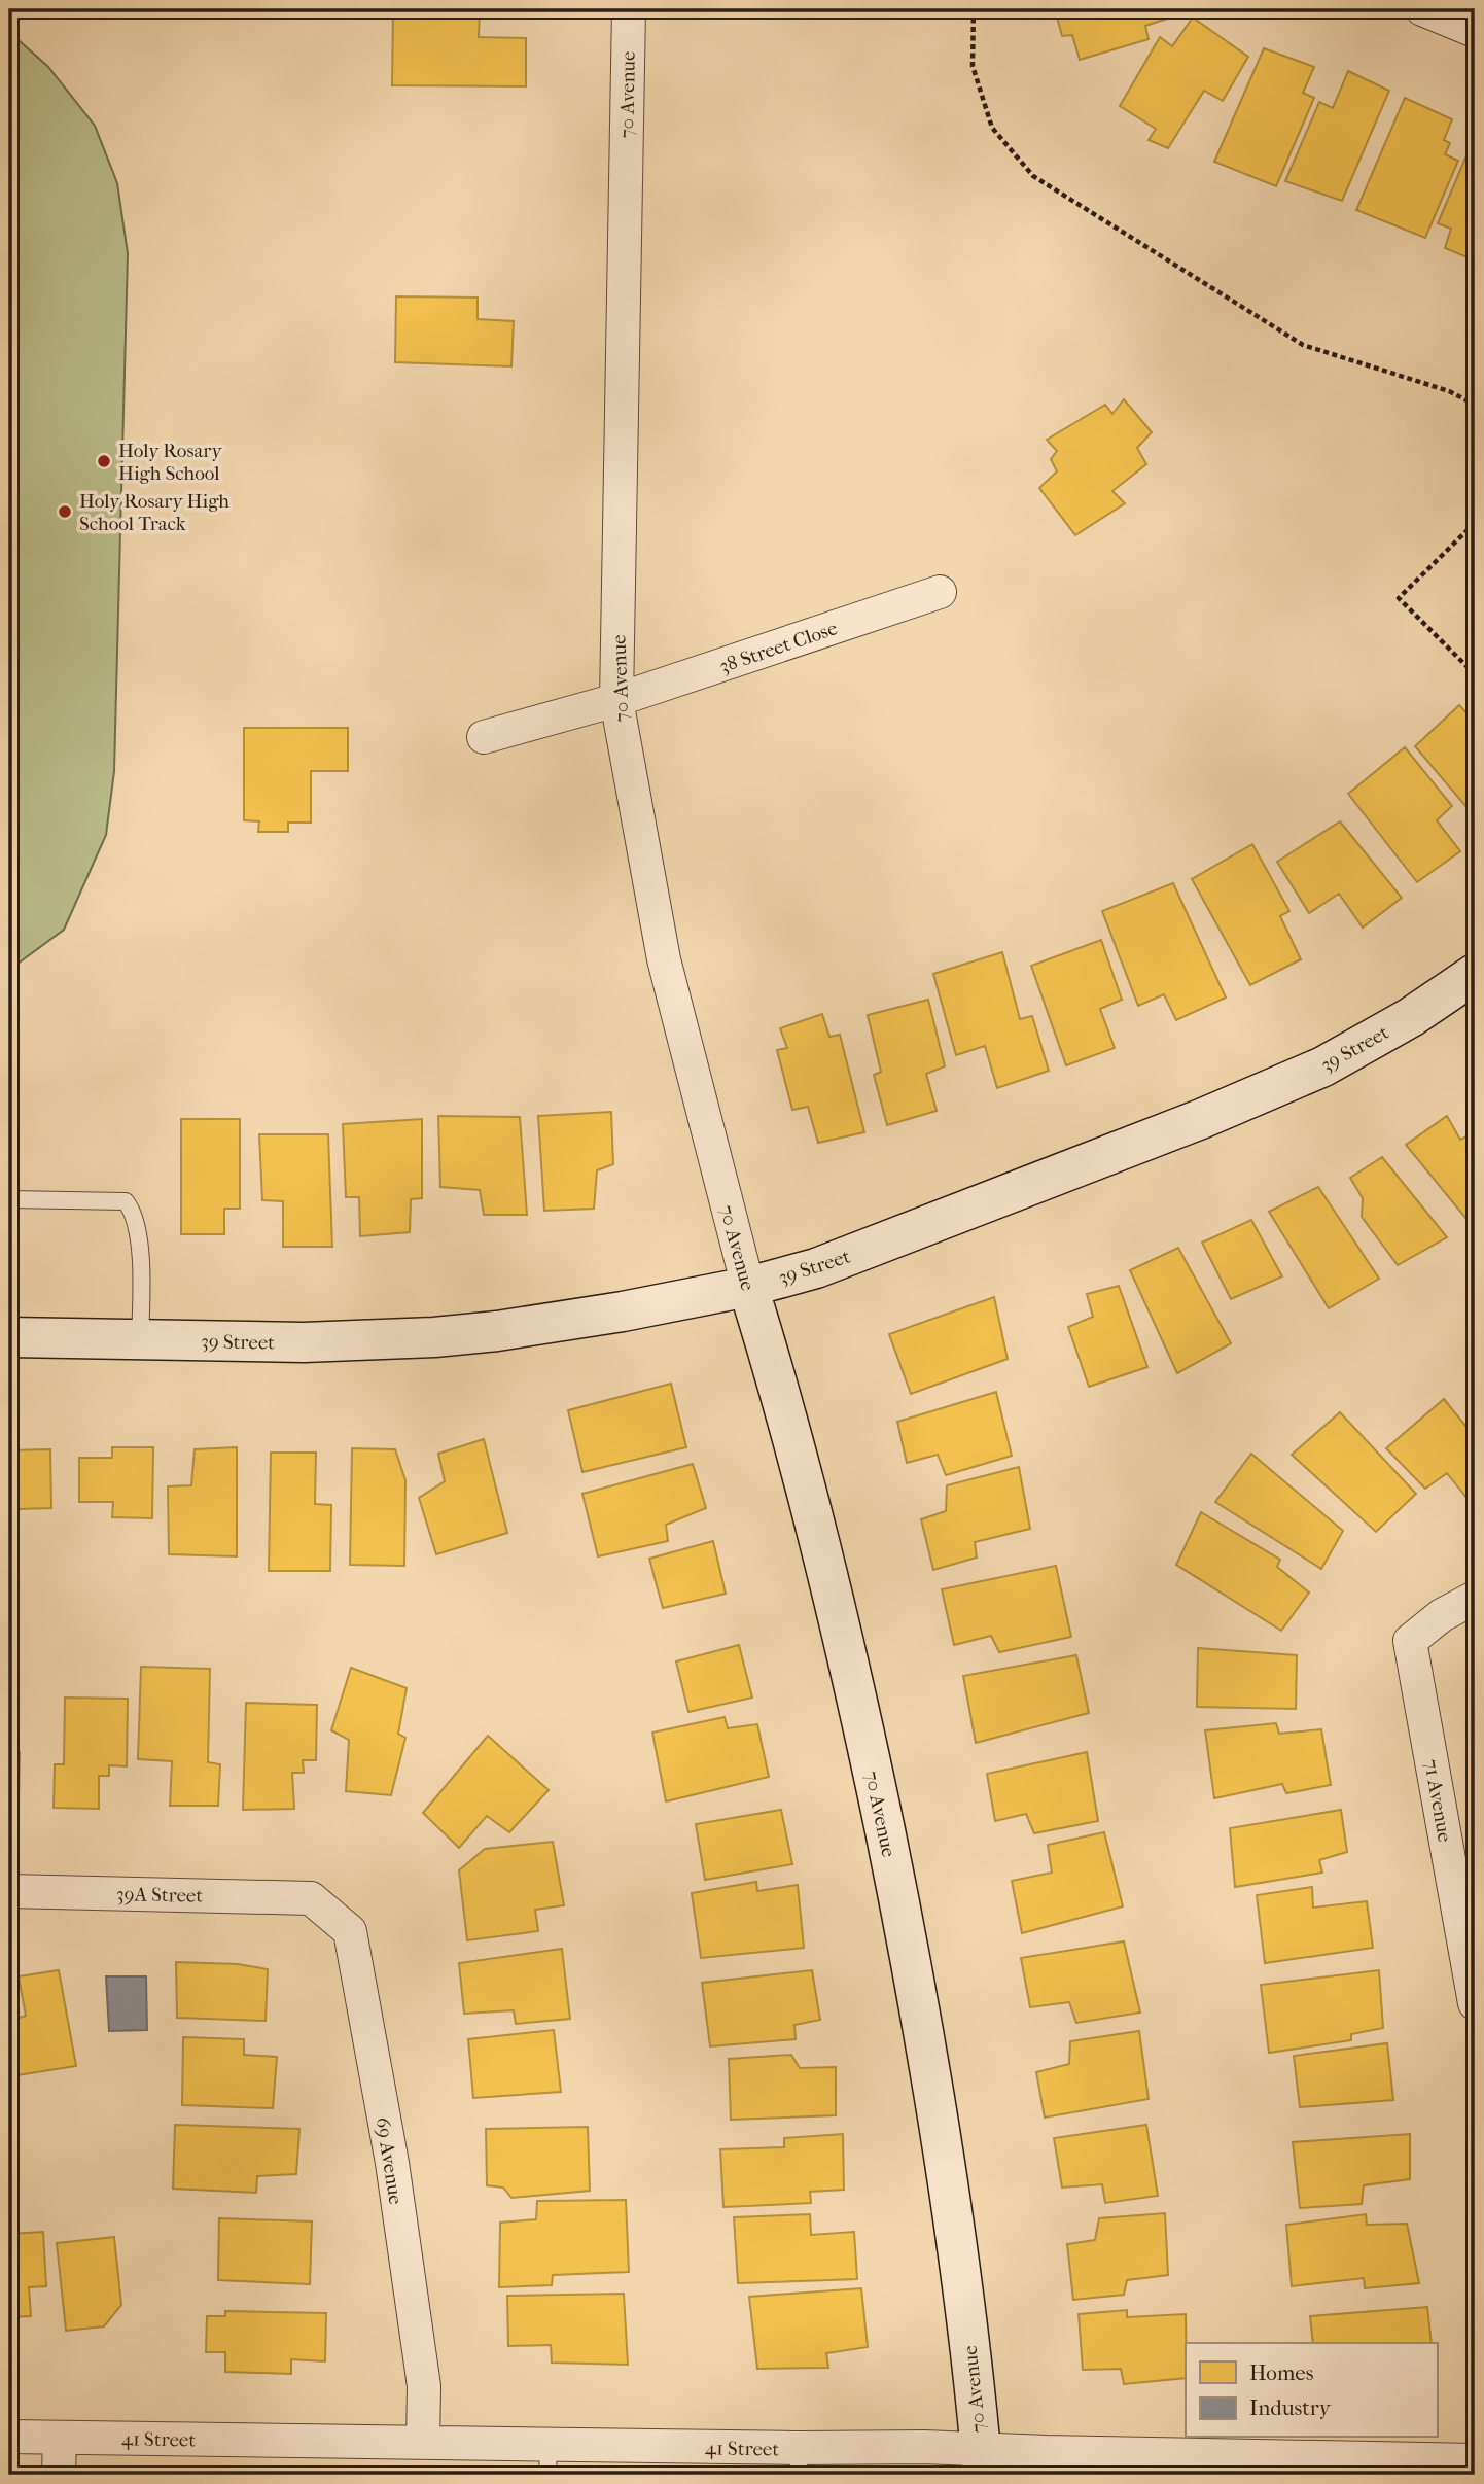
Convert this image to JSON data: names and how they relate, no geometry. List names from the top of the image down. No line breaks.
{"streets":{"street":["70 Avenue","38 Street Close","39 Street","71 Avenue","39A Street","69 Avenue","41 Street"]},"crossings":[["70 Avenue","38 Street Close"],["70 Avenue","39 Street"],["70 Avenue","41 Street"],["39A Street","69 Avenue"],["69 Avenue","41 Street"]],"places":["Holy Rosary High School","Holy Rosary High School Track"],"legend":["Homes","Industry"]}
